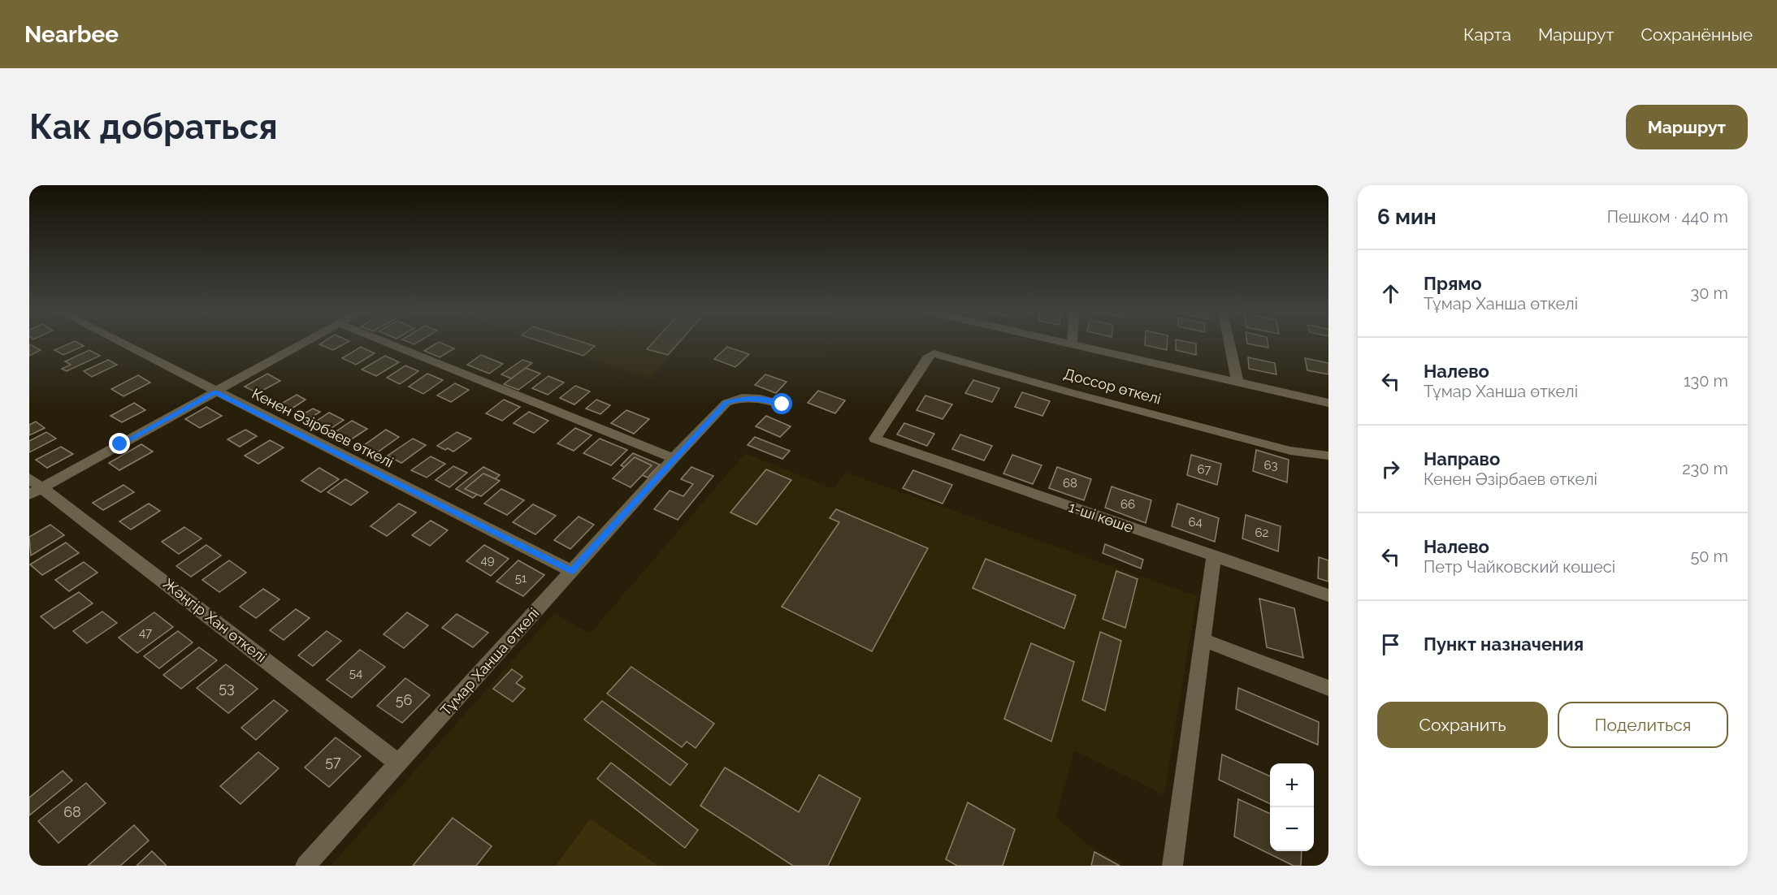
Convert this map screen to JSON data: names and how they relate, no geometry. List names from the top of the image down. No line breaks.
{"streets":{"street":["Доссор өткелі","Кенен Әзірбаев өткелі","1-ші көше","Жәңгір Хан өткелі","Тұмар Ханша өткелі"]},"crossings":[["Доссор өткелі","1-ші көше"],["Кенен Әзірбаев өткелі","Тұмар Ханша өткелі"],["Жәңгір Хан өткелі","Тұмар Ханша өткелі"]],"house_numbers":["63","67","68","66","64","62","49","51","47","54","53","56","57","68"],"page":{"header":"Nearbee","nav":["Карта","Маршрут","Сохранённые"],"buttons":["Маршрут",["Сохранить","Поделиться"]],"title":"Как добраться","heading":["6 мин","Пешком · 440 m"],"list":[["Прямо","Тұмар Ханша өткелі","30 m"],["Налево","Тұмар Ханша өткелі","130 m"],["Направо","Кенен Әзірбаев өткелі","230 m"],["Налево","Петр Чайковский көшесі","50 m"],"Пункт назначения"],"map_buttons":["+","−"]}}
